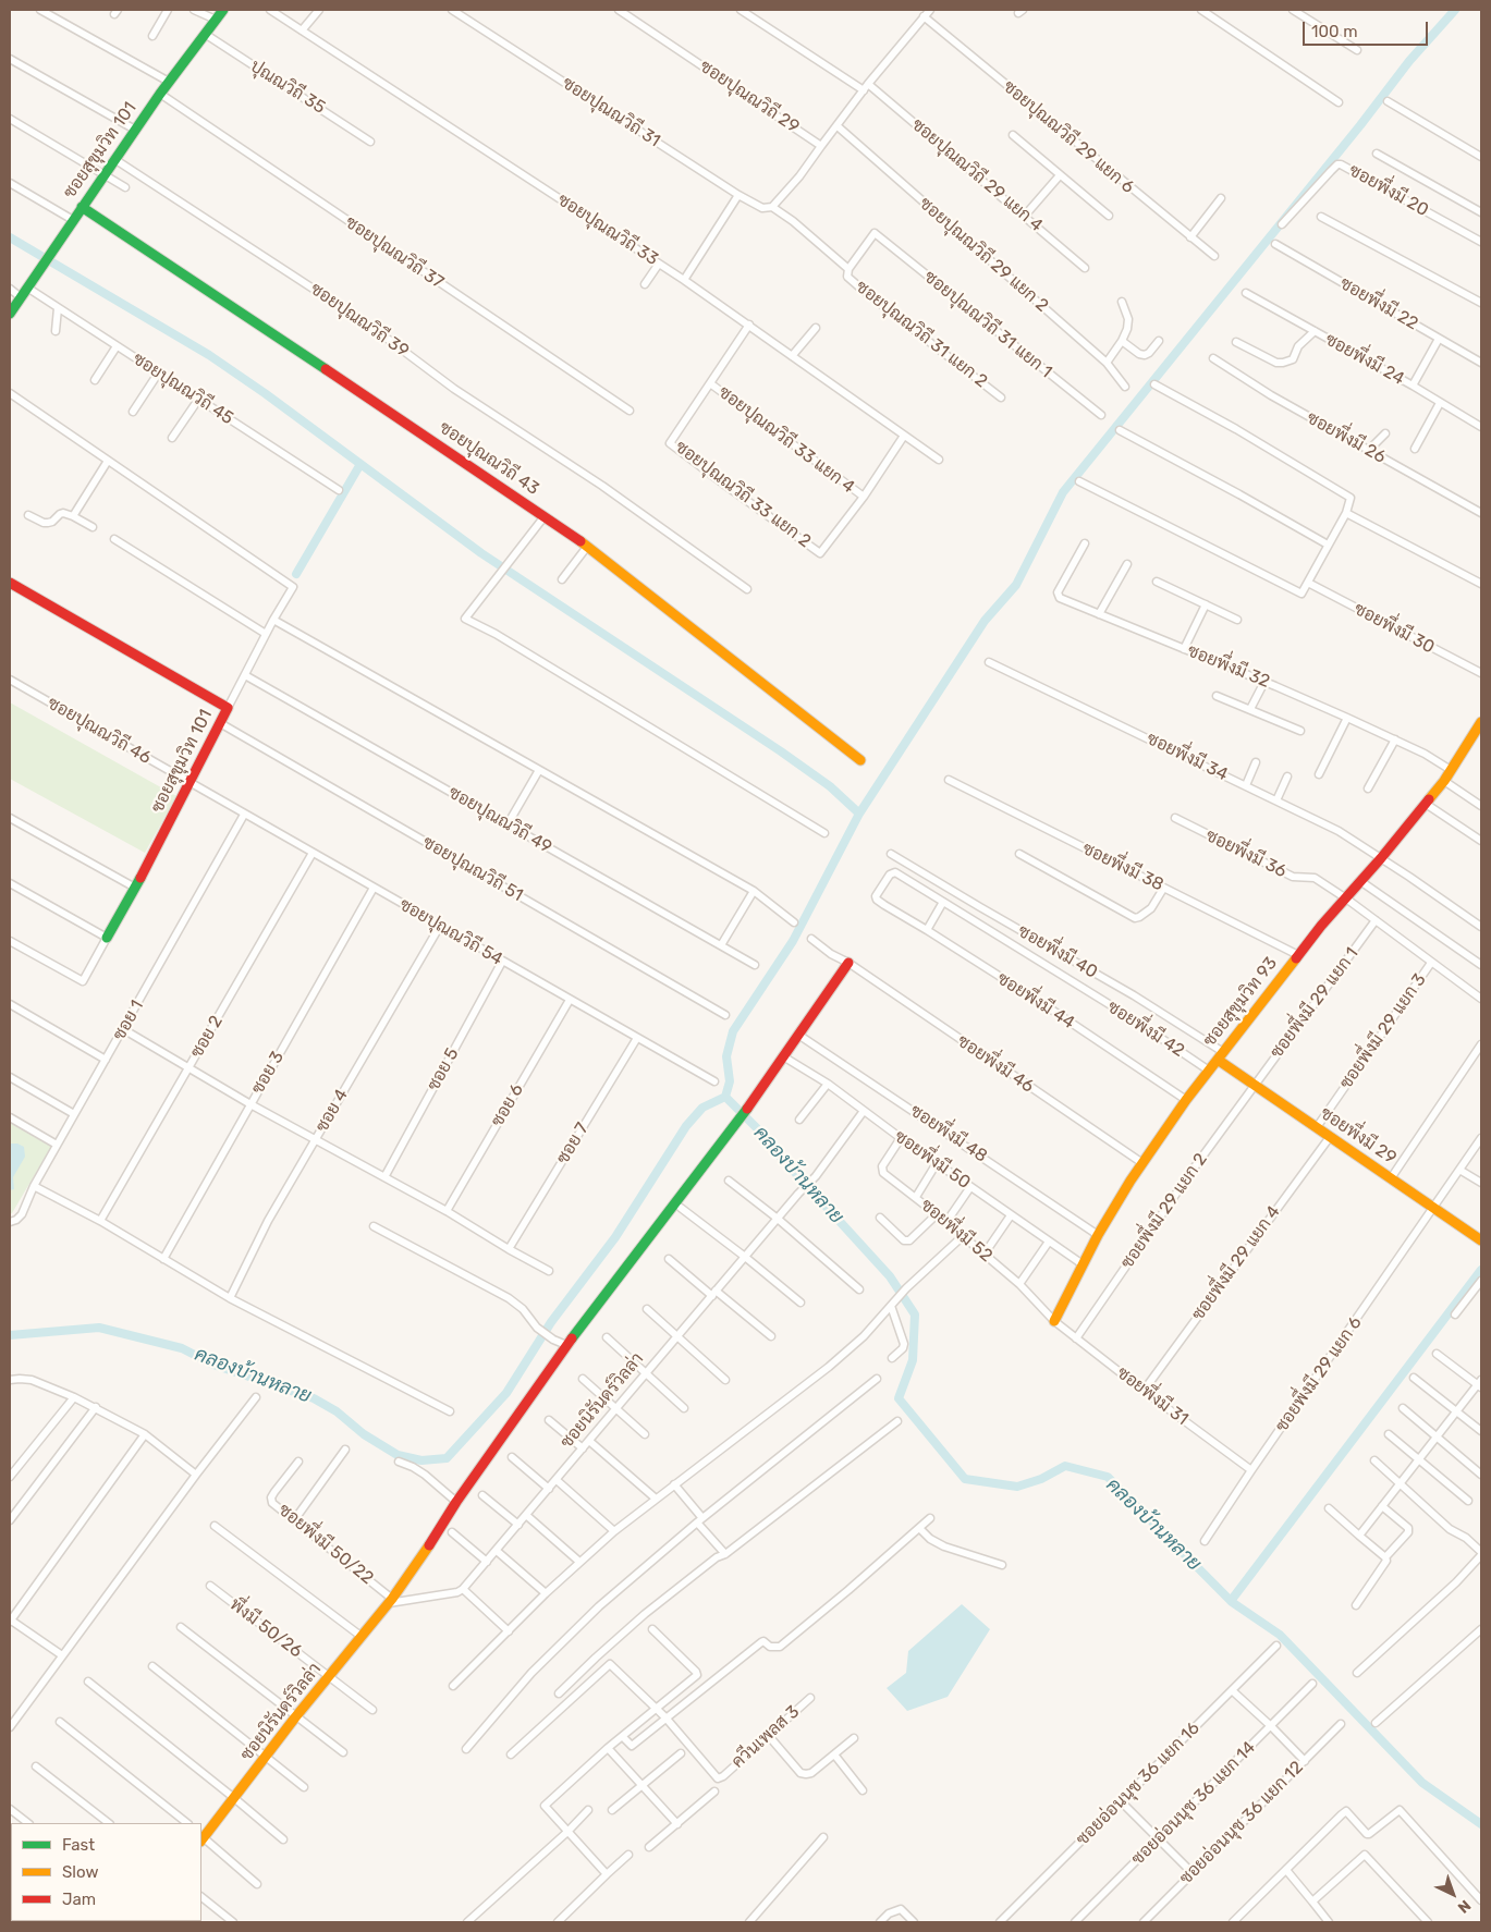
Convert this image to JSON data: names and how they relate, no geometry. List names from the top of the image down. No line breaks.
{"streets":{"street":["ปุณณวิถี 35","ซอยปุณณวิถี 29","ซอยปุณณวิถี 31","ซอยปุณณวิถี 29 แยก 6","ซอยสุขุมวิท 101","ซอยปุณณวิถี 29 แยก 4","ซอยพึ่งมี 20","ซอยปุณณวิถี 33","ซอยปุณณวิถี 37","ซอยปุณณวิถี 29 แยก 2","ซอยพึ่งมี 22","ซอยปุณณวิถี 39","ซอยปุณณวิถี 31 แยก 1","ซอยปุณณวิถี 31 แยก 2","ซอยพึ่งมี 24","ซอยปุณณวิถี 45","ซอยพึ่งมี 26","ซอยปุณณวิถี 33 แยก 4","ซอยปุณณวิถี 43","ซอยปุณณวิถี 33 แยก 2","ซอยพึ่งมี 30","ซอยพึ่งมี 32","ซอยปุณณวิถี 46","ซอยพึ่งมี 34","ซอยปุณณวิถี 49","ซอยพึ่งมี 36","ซอยพึ่งมี 38","ซอยปุณณวิถี 51","ซอยปุณณวิถี 54","ซอยพึ่งมี 40","ซอยพึ่งมี 44","ซอยสุขุมวิท 93","ซอยพึ่งมี 29 แยก 1","ซอย 1","ซอยพึ่งมี 42","ซอยพึ่งมี 29 แยก 3","ซอย 2","ซอยพึ่งมี 46","ซอย 5","ซอย 3","ซอย 6","ซอย 4","ซอยพึ่งมี 48","ซอยพึ่งมี 29","ซอย 7","ซอยพึ่งมี 50","ซอยพึ่งมี 29 แยก 2","ซอยพึ่งมี 52","ซอยพึ่งมี 29 แยก 4","ซอยพึ่งมี 29 แยก 6","ซอยพึ่งมี 31","ซอยนิรันดร์วิลล่า","ซอยพึ่งมี 50/22","พึ่งมี 50/26","ควีนเพลส 3","ซอยอ่อนนุช 36 แยก 16","ซอยอ่อนนุช 36 แยก 14","ซอยอ่อนนุช 36 แยก 12"]},"crossings":[["ปุณณวิถี 35","ซอยสุขุมวิท 101"],["ซอยปุณณวิถี 31","ซอยปุณณวิถี 31 แยก 1"],["ซอยปุณณวิถี 31","ซอยปุณณวิถี 31 แยก 2"],["ซอยสุขุมวิท 101","ซอยปุณณวิถี 37"],["ซอยสุขุมวิท 101","ซอยปุณณวิถี 39"],["ซอยสุขุมวิท 101","ซอยปุณณวิถี 45"],["ซอยสุขุมวิท 101","ซอยปุณณวิถี 43"],["ซอยสุขุมวิท 101","ซอยปุณณวิถี 46"],["ซอยสุขุมวิท 101","ซอยปุณณวิถี 51"],["ซอยสุขุมวิท 101","ซอยปุณณวิถี 54"],["ซอยปุณณวิถี 33","ซอยปุณณวิถี 33 แยก 4"],["ซอยปุณณวิถี 33","ซอยปุณณวิถี 33 แยก 2"],["ซอยปุณณวิถี 31 แยก 1","ซอยปุณณวิถี 31 แยก 2"],["ซอยปุณณวิถี 33 แยก 4","ซอยปุณณวิถี 33 แยก 2"],["ซอยพึ่งมี 32","ซอยสุขุมวิท 93"],["ซอยปุณณวิถี 46","ซอยปุณณวิถี 54"],["ซอยพึ่งมี 34","ซอยสุขุมวิท 93"],["ซอยพึ่งมี 36","ซอยสุขุมวิท 93"],["ซอยพึ่งมี 36","ซอยพึ่งมี 29 แยก 1"],["ซอยพึ่งมี 36","ซอยพึ่งมี 29 แยก 3"],["ซอยพึ่งมี 38","ซอยสุขุมวิท 93"],["ซอยปุณณวิถี 54","ซอย 1"],["ซอยปุณณวิถี 54","ซอย 2"],["ซอยปุณณวิถี 54","ซอย 5"],["ซอยปุณณวิถี 54","ซอย 3"],["ซอยปุณณวิถี 54","ซอย 6"],["ซอยปุณณวิถี 54","ซอย 4"],["ซอยปุณณวิถี 54","ซอย 7"],["ซอยพึ่งมี 40","ซอยสุขุมวิท 93"],["ซอยพึ่งมี 40","ซอยพึ่งมี 29"],["ซอยพึ่งมี 44","ซอยสุขุมวิท 93"],["ซอยพึ่งมี 44","ซอยพึ่งมี 42"],["ซอยสุขุมวิท 93","ซอยพึ่งมี 42"],["ซอยสุขุมวิท 93","ซอยพึ่งมี 46"],["ซอยสุขุมวิท 93","ซอยพึ่งมี 48"],["ซอยสุขุมวิท 93","ซอยพึ่งมี 29"],["ซอยสุขุมวิท 93","ซอยพึ่งมี 50"],["ซอยสุขุมวิท 93","ซอยพึ่งมี 52"],["ซอยสุขุมวิท 93","ซอยพึ่งมี 31"],["ซอยพึ่งมี 29 แยก 1","ซอยพึ่งมี 29"],["ซอยพึ่งมี 29 แยก 1","ซอยพึ่งมี 29 แยก 2"],["ซอยพึ่งมี 29 แยก 3","ซอยพึ่งมี 29"],["ซอยพึ่งมี 46","ซอยนิรันดร์วิลล่า"],["ซอยพึ่งมี 48","ซอยนิรันดร์วิลล่า"],["ซอยพึ่งมี 29","ซอยพึ่งมี 29 แยก 2"],["ซอยพึ่งมี 29","ซอยพึ่งมี 29 แยก 4"],["ซอยพึ่งมี 29","ซอยพึ่งมี 29 แยก 6"],["ซอยพึ่งมี 50","ซอยพึ่งมี 52"],["ซอยพึ่งมี 50","ซอยนิรันดร์วิลล่า"],["ซอยพึ่งมี 29 แยก 2","ซอยพึ่งมี 31"],["ซอยพึ่งมี 52","ซอยพึ่งมี 31"],["ซอยพึ่งมี 29 แยก 4","ซอยพึ่งมี 31"],["ซอยพึ่งมี 29 แยก 6","ซอยพึ่งมี 31"],["ซอยนิรันดร์วิลล่า","ซอยพึ่งมี 50/22"],["ซอยนิรันดร์วิลล่า","พึ่งมี 50/26"]],"water":["คลองบ้านหลาย"],"legend":["Fast","Slow","Jam"],"scale_bar":"100 m","north":"bottom right"}
